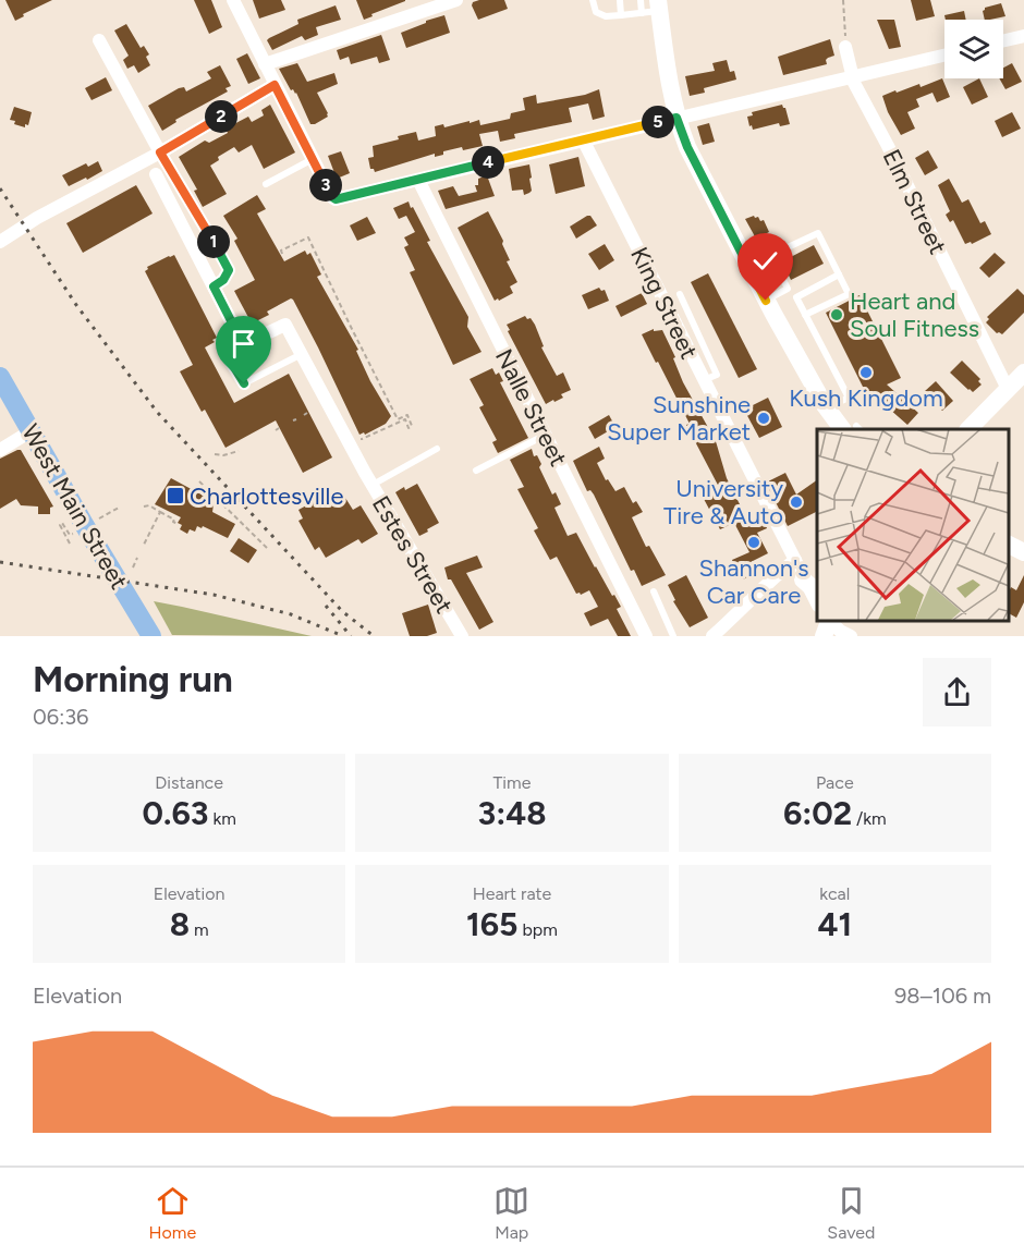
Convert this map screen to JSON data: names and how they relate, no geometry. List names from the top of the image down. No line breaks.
{"streets":{"main road":["West Main Street"],"street":["Elm Street","King Street","Nalle Street","Estes Street"]},"places":{"other":["Heart and Soul Fitness","Kush Kingdom","Sunshine Super Market","University Tire & Auto","Shannon's Car Care"],"transit":["Charlottesville"]},"page":{"pins":["2","5","4","3","1"],"heading":["Morning run","06:36"],"stats":[["Distance","0.63 km"],["Time","3:48"],["Pace","6:02 /km"],["Elevation","8 m"],["Heart rate","165 bpm"],["kcal","41"]],"chart":["Elevation","98–106 m"],"tabs":["Home","Map","Saved"]}}
